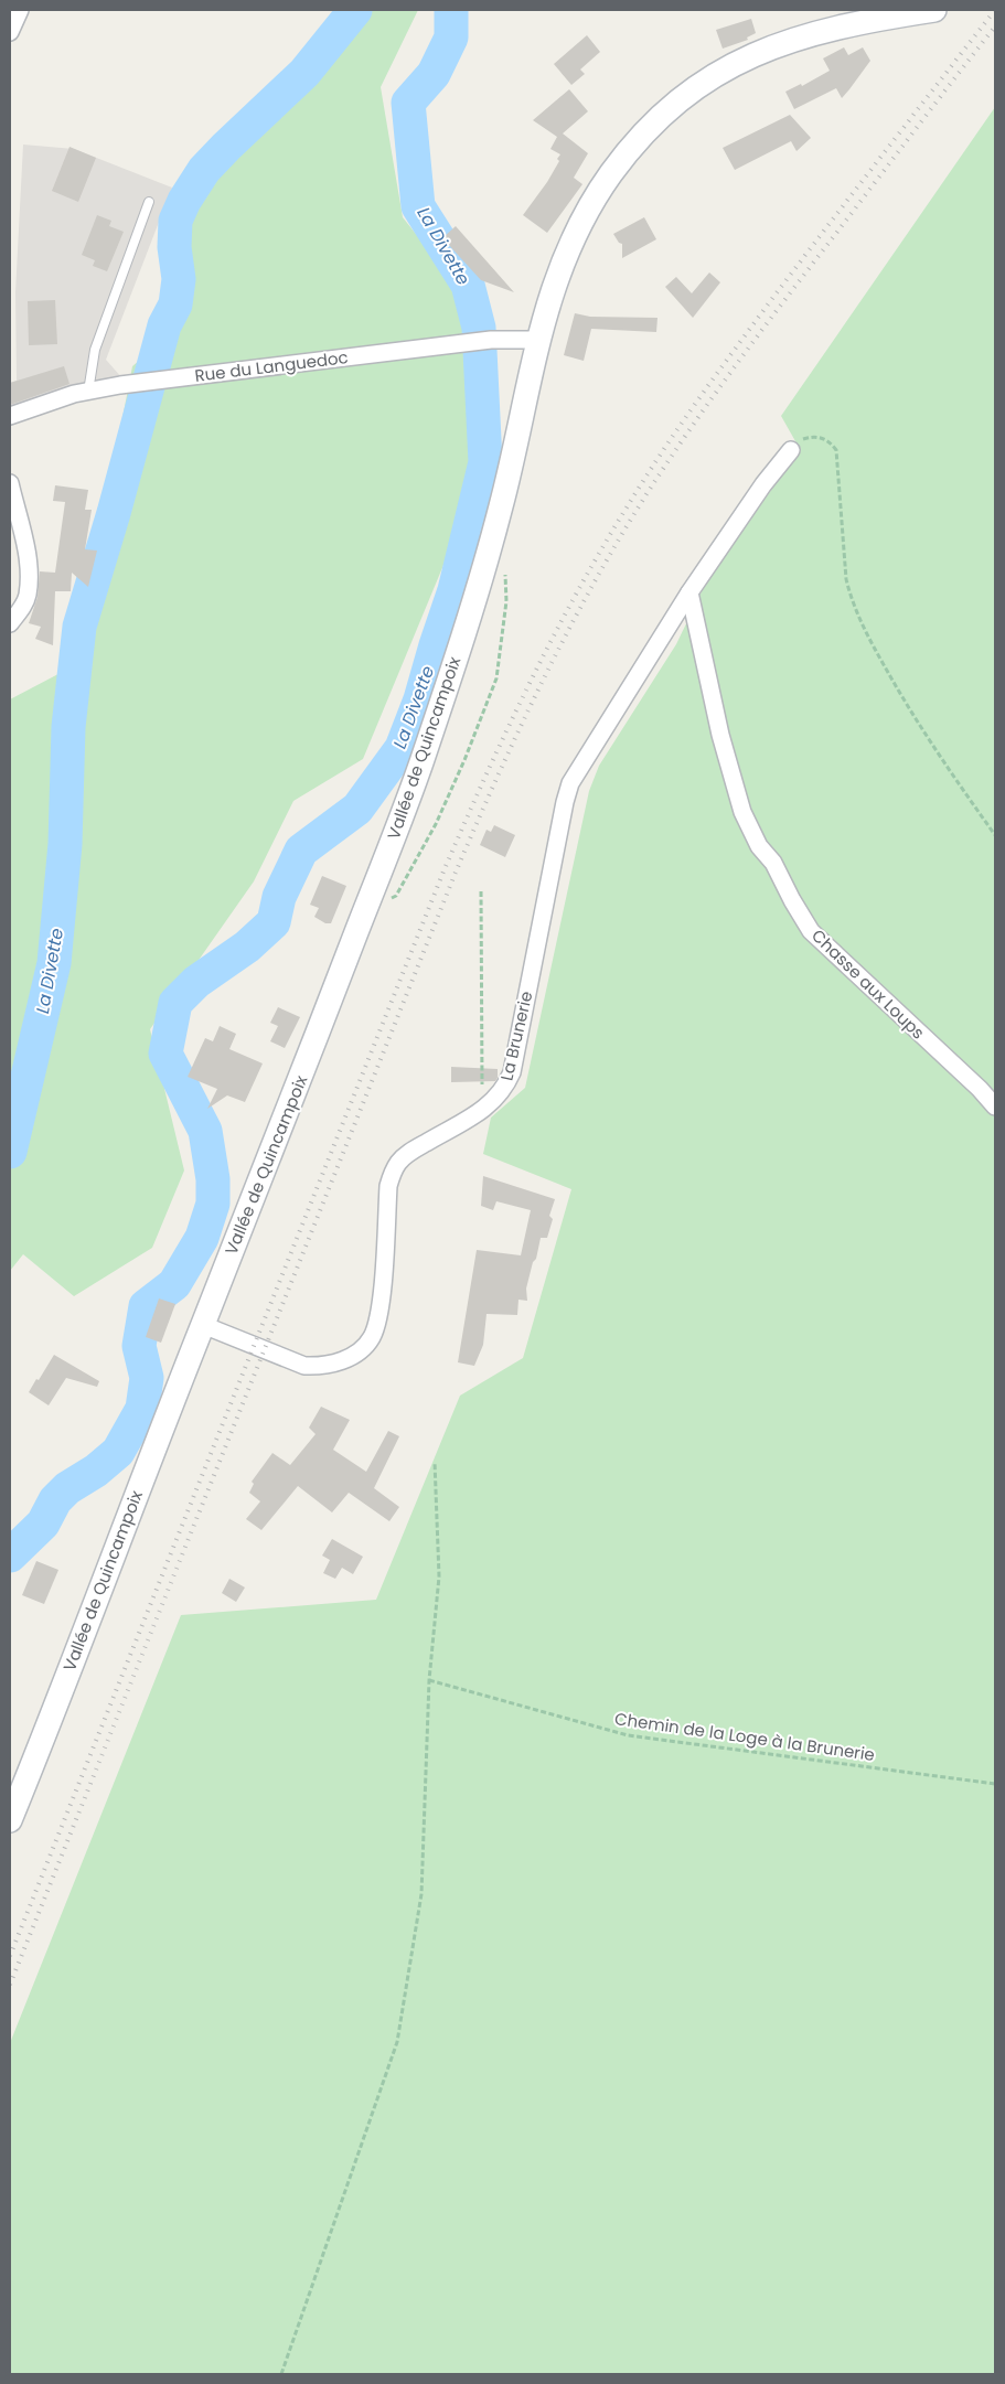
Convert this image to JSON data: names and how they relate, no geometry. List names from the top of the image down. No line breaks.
{"streets":{"main road":["Vallée de Quincampoix"],"street":["Rue du Languedoc","Chasse aux Loups","La Brunerie"],"path":["Chemin de la Loge à la Brunerie"]},"crossings":[["Rue du Languedoc","Vallée de Quincampoix"],["Vallée de Quincampoix","La Brunerie"],["Chasse aux Loups","La Brunerie"]],"water":["La Divette"]}
